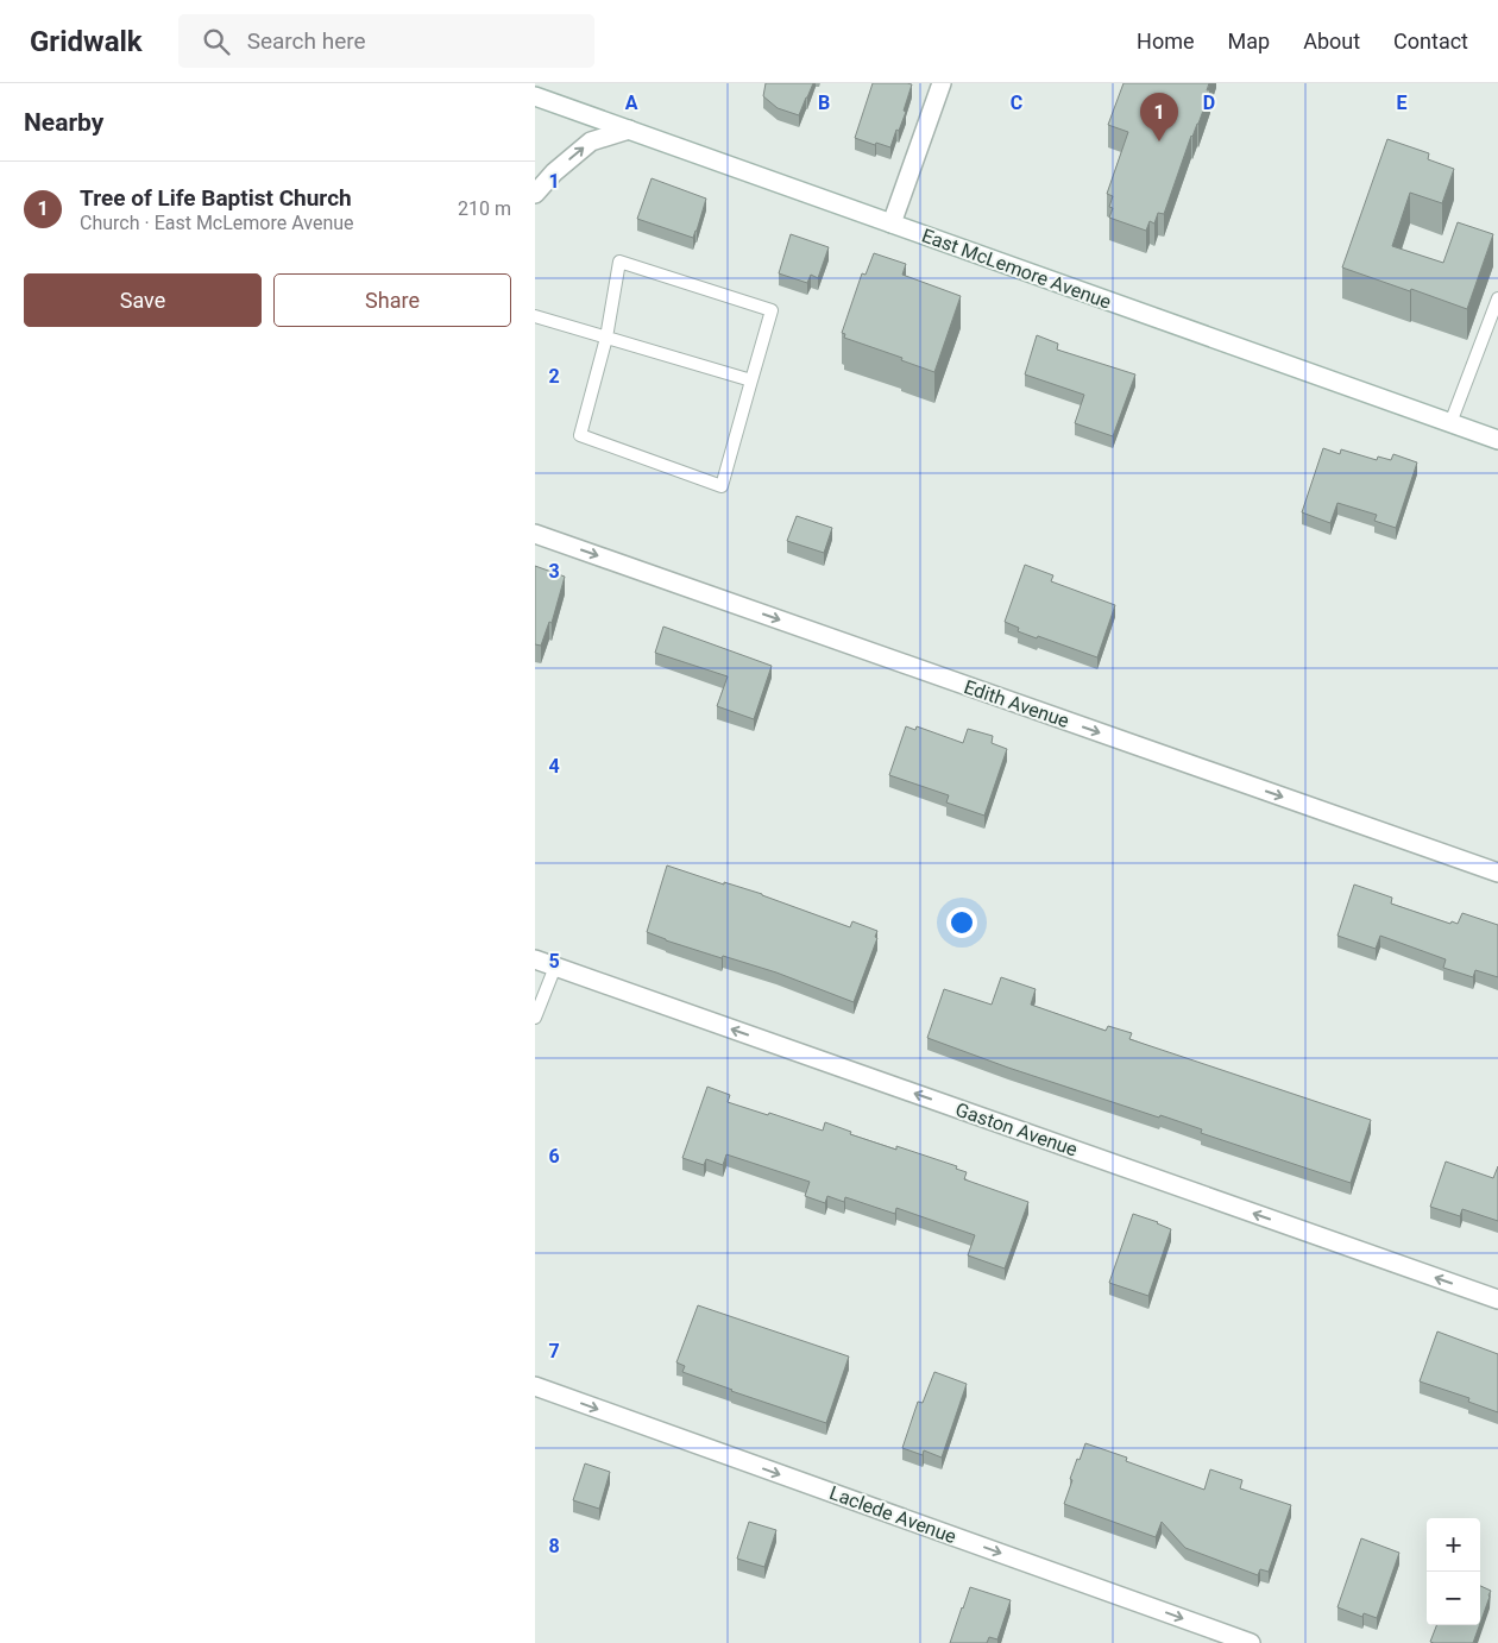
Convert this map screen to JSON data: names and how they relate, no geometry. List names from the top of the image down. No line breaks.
{"streets":{"street":["East McLemore Avenue","Edith Avenue","Gaston Avenue","Laclede Avenue"]},"one_way":["Edith Avenue","Gaston Avenue","Laclede Avenue"],"page":{"header":"Gridwalk","search":"Search here","nav":["Home","Map","About","Contact"],"heading":"Nearby","pins":"1","list":[{"mark":"1","name":"Tree of Life Baptist Church","note":"Church · East McLemore Avenue","value":"210 m"}],"buttons":["Save","Share"],"map_buttons":["+","−"]},"grid":{"columns":["A","B","C","D","E"],"rows":["1","2","3","4","5","6","7","8"]}}
